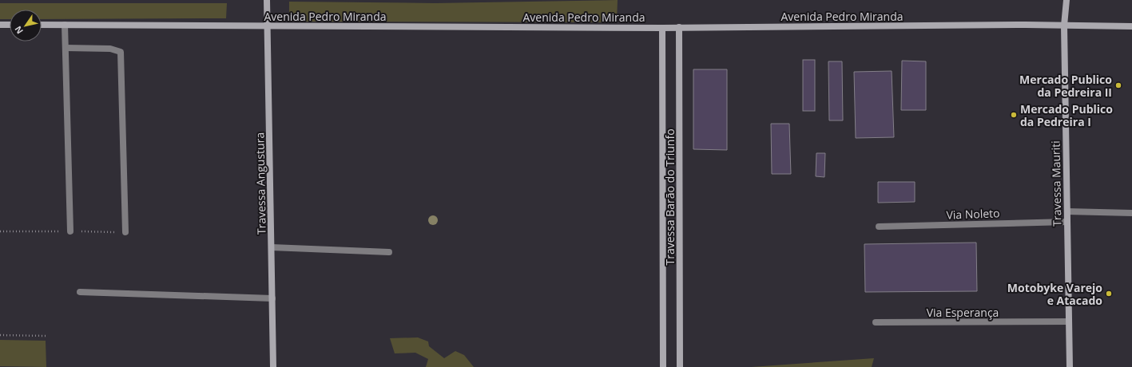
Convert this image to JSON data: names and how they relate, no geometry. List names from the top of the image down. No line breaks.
{"streets":{"main road":["Avenida Pedro Miranda","Travessa Angustura","Travessa Mauriti","Travessa Barão do Triunfo"],"street":["Via Noleto","Via Esperança"]},"crossings":[["Avenida Pedro Miranda","Travessa Angustura"],["Avenida Pedro Miranda","Travessa Mauriti"],["Avenida Pedro Miranda","Travessa Barão do Triunfo"],["Travessa Mauriti","Via Noleto"],["Travessa Mauriti","Via Esperança"]],"places":["Mercado Publico da Pedreira II","Mercado Publico da Pedreira I","Motobyke Varejo e Atacado"],"north":"bottom left"}
